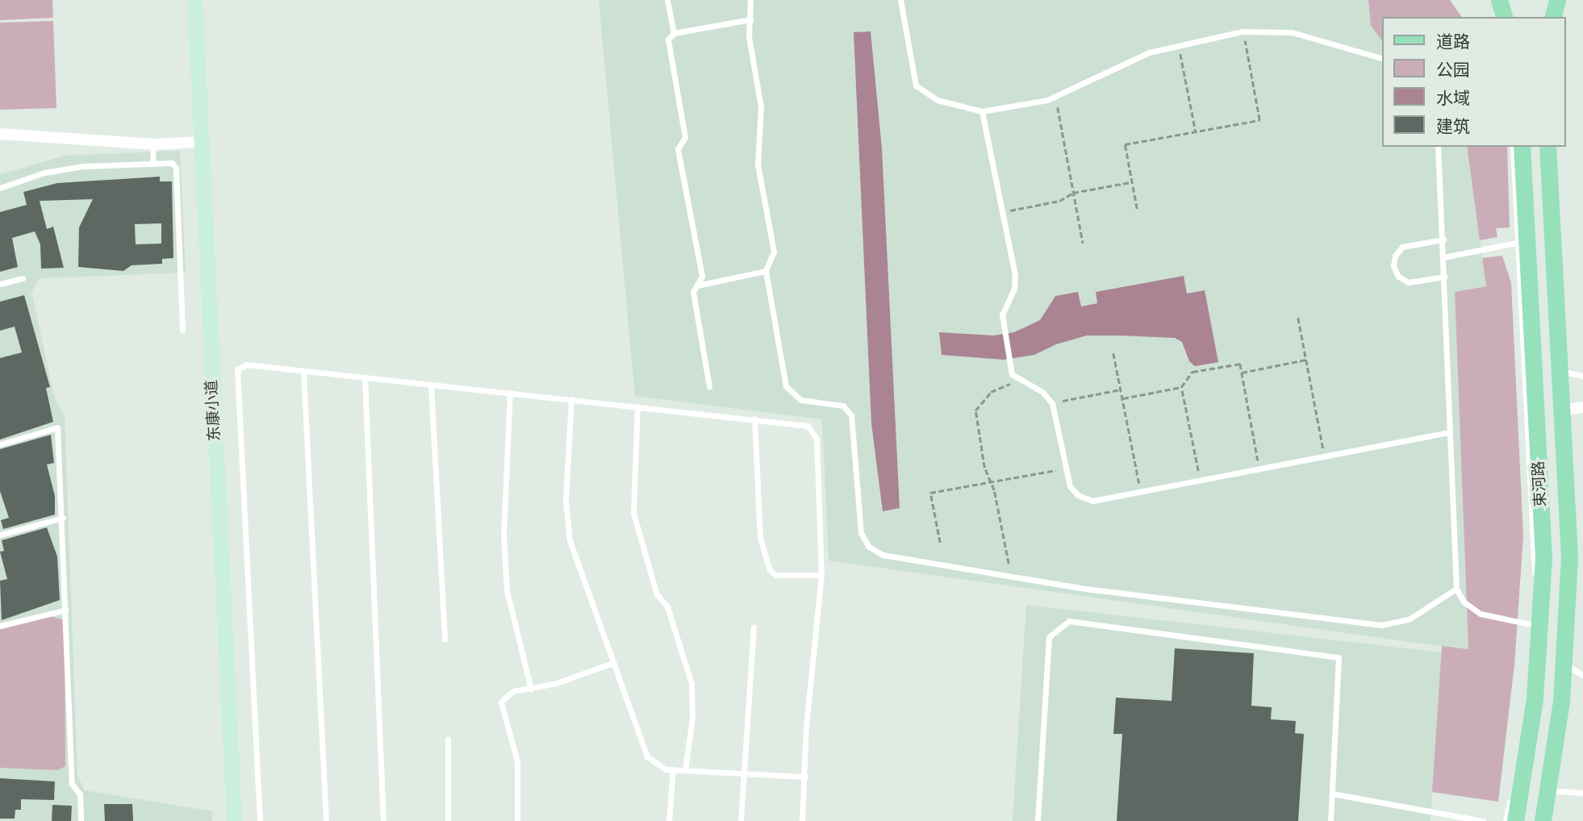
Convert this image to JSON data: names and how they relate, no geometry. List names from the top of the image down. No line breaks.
{"streets":{"main road":["束河路"],"street":["东康小道"]},"legend":["道路","公园","水域","建筑"]}
